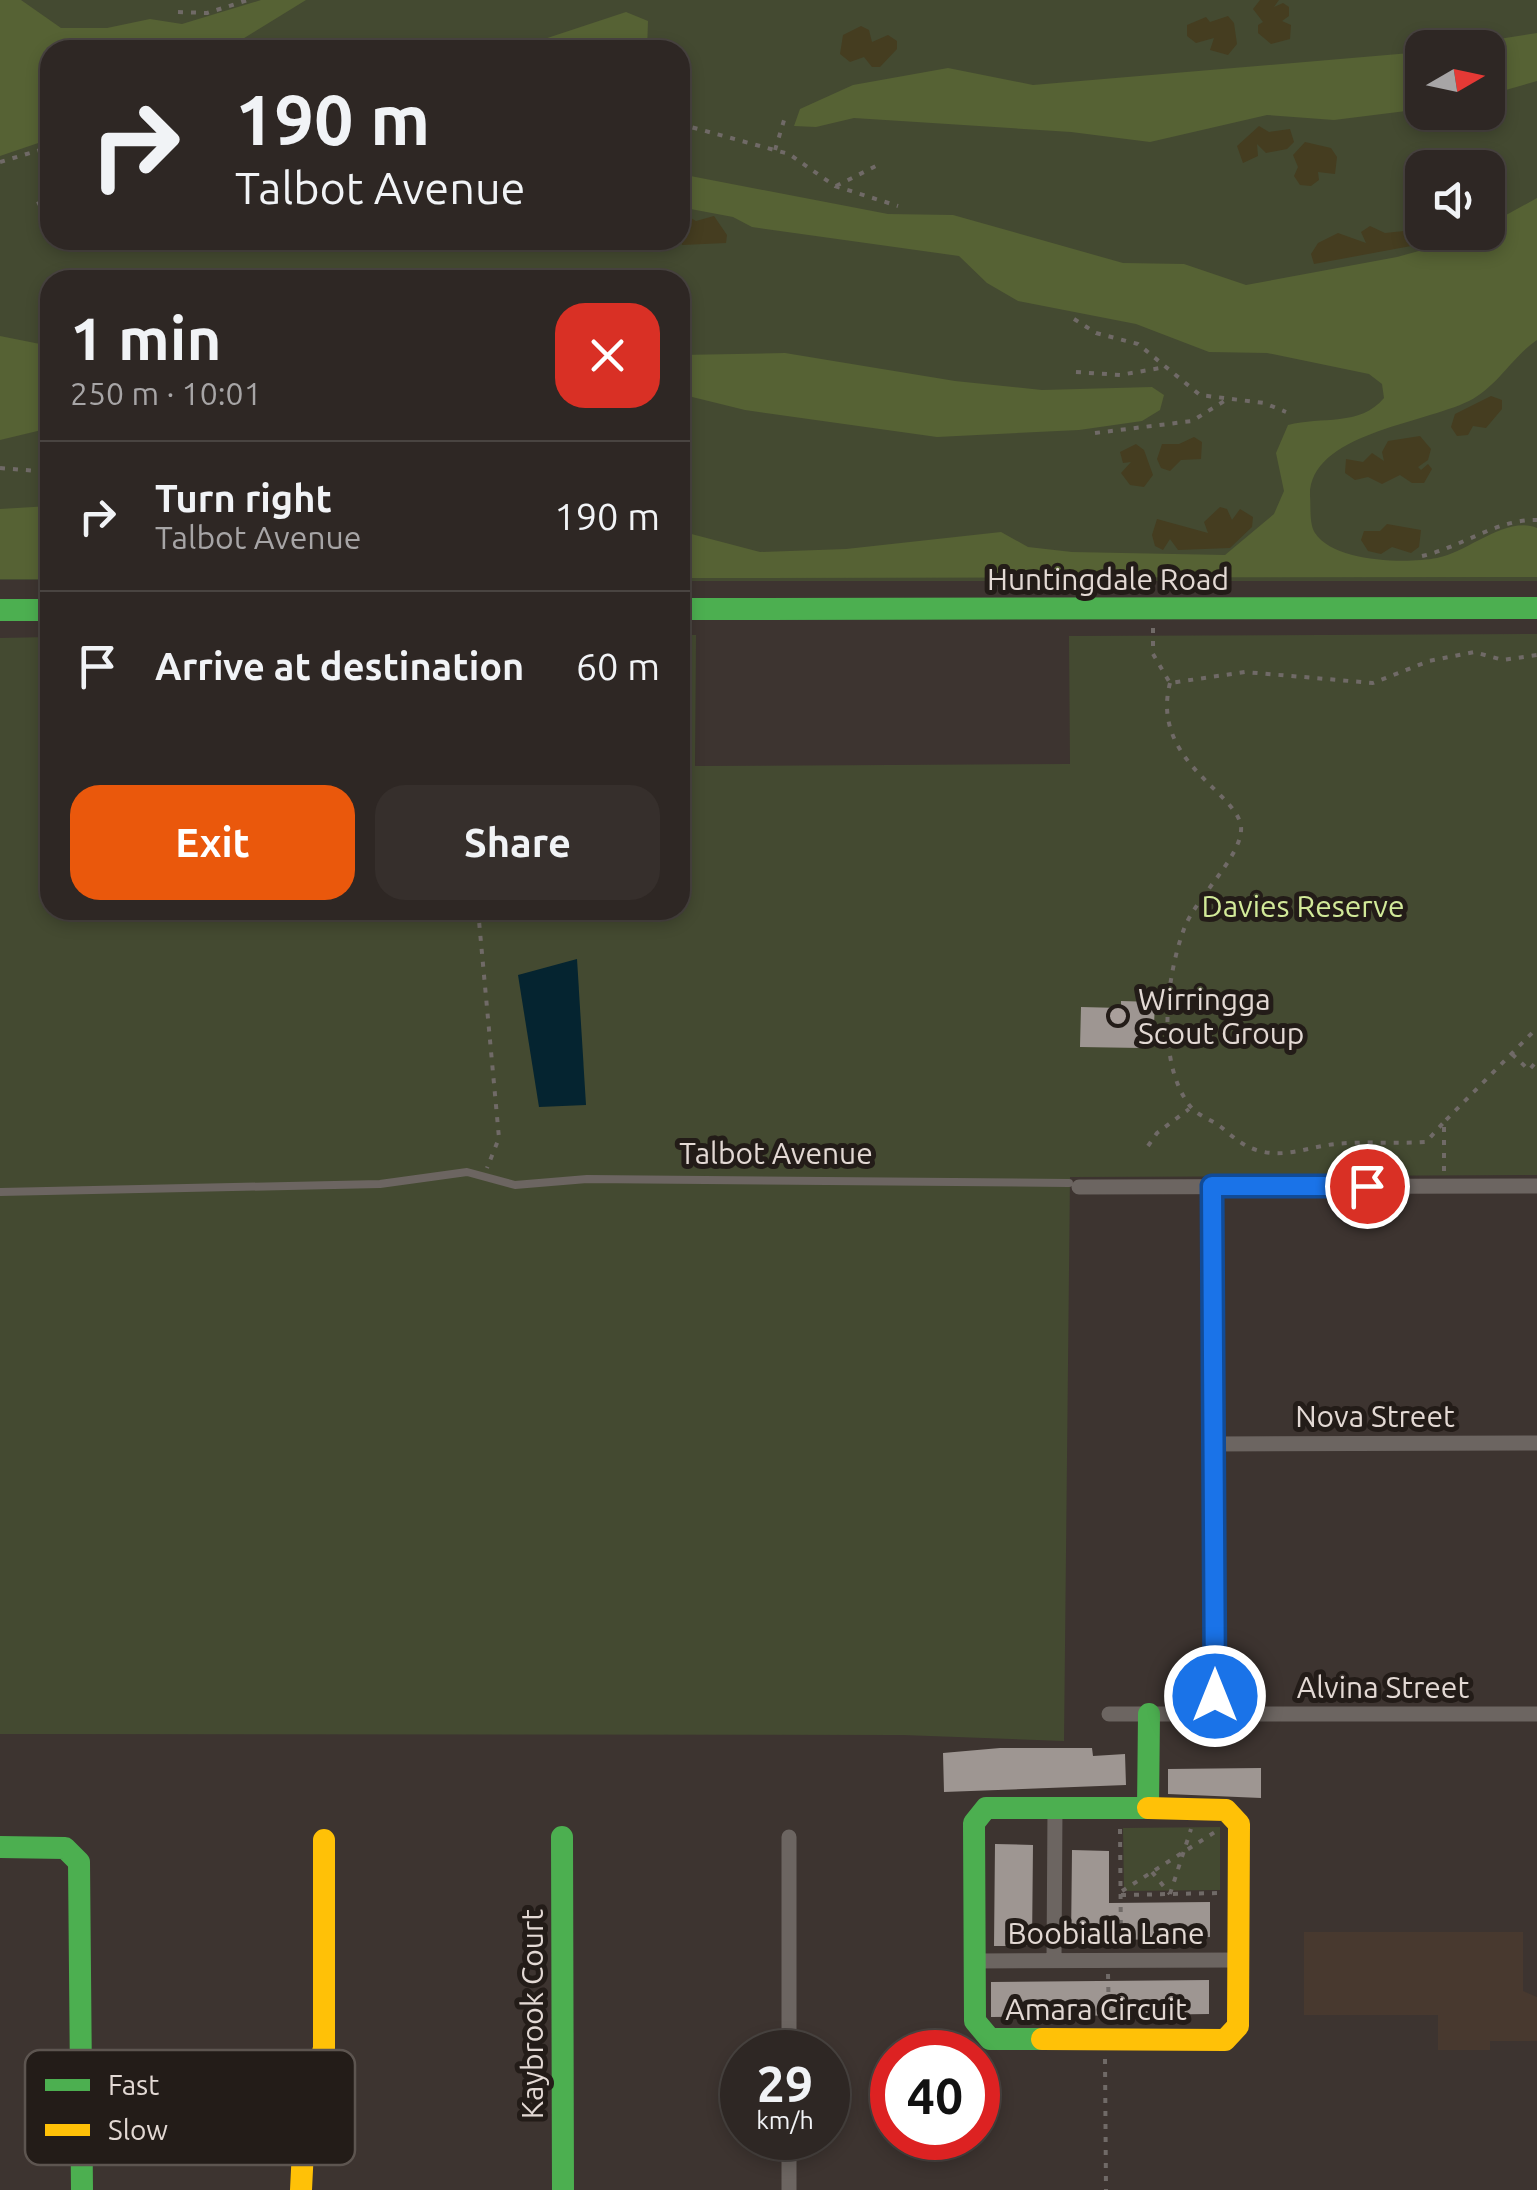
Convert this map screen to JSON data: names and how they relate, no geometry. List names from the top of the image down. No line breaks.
{"streets":{"street":["Huntingdale Road","Talbot Avenue","Nova Street","Alvina Street","Boobialla Lane","Amara Circuit","Kaybrook Court"]},"crossings":[["Boobialla Lane","Amara Circuit"]],"parks":["Davies Reserve"],"places":["Wirringga Scout Group"],"legend":["Fast","Slow"],"north":"right","page":{"turn":["190 m","Talbot Avenue"],"heading":["1 min","250 m · 10:01"],"list":[{"name":"Turn right","note":"Talbot Avenue","value":"190 m"},{"name":"Arrive at destination","value":"60 m"}],"buttons":["Exit","Share"],"speed":"29 km/h","limit":"40"}}
